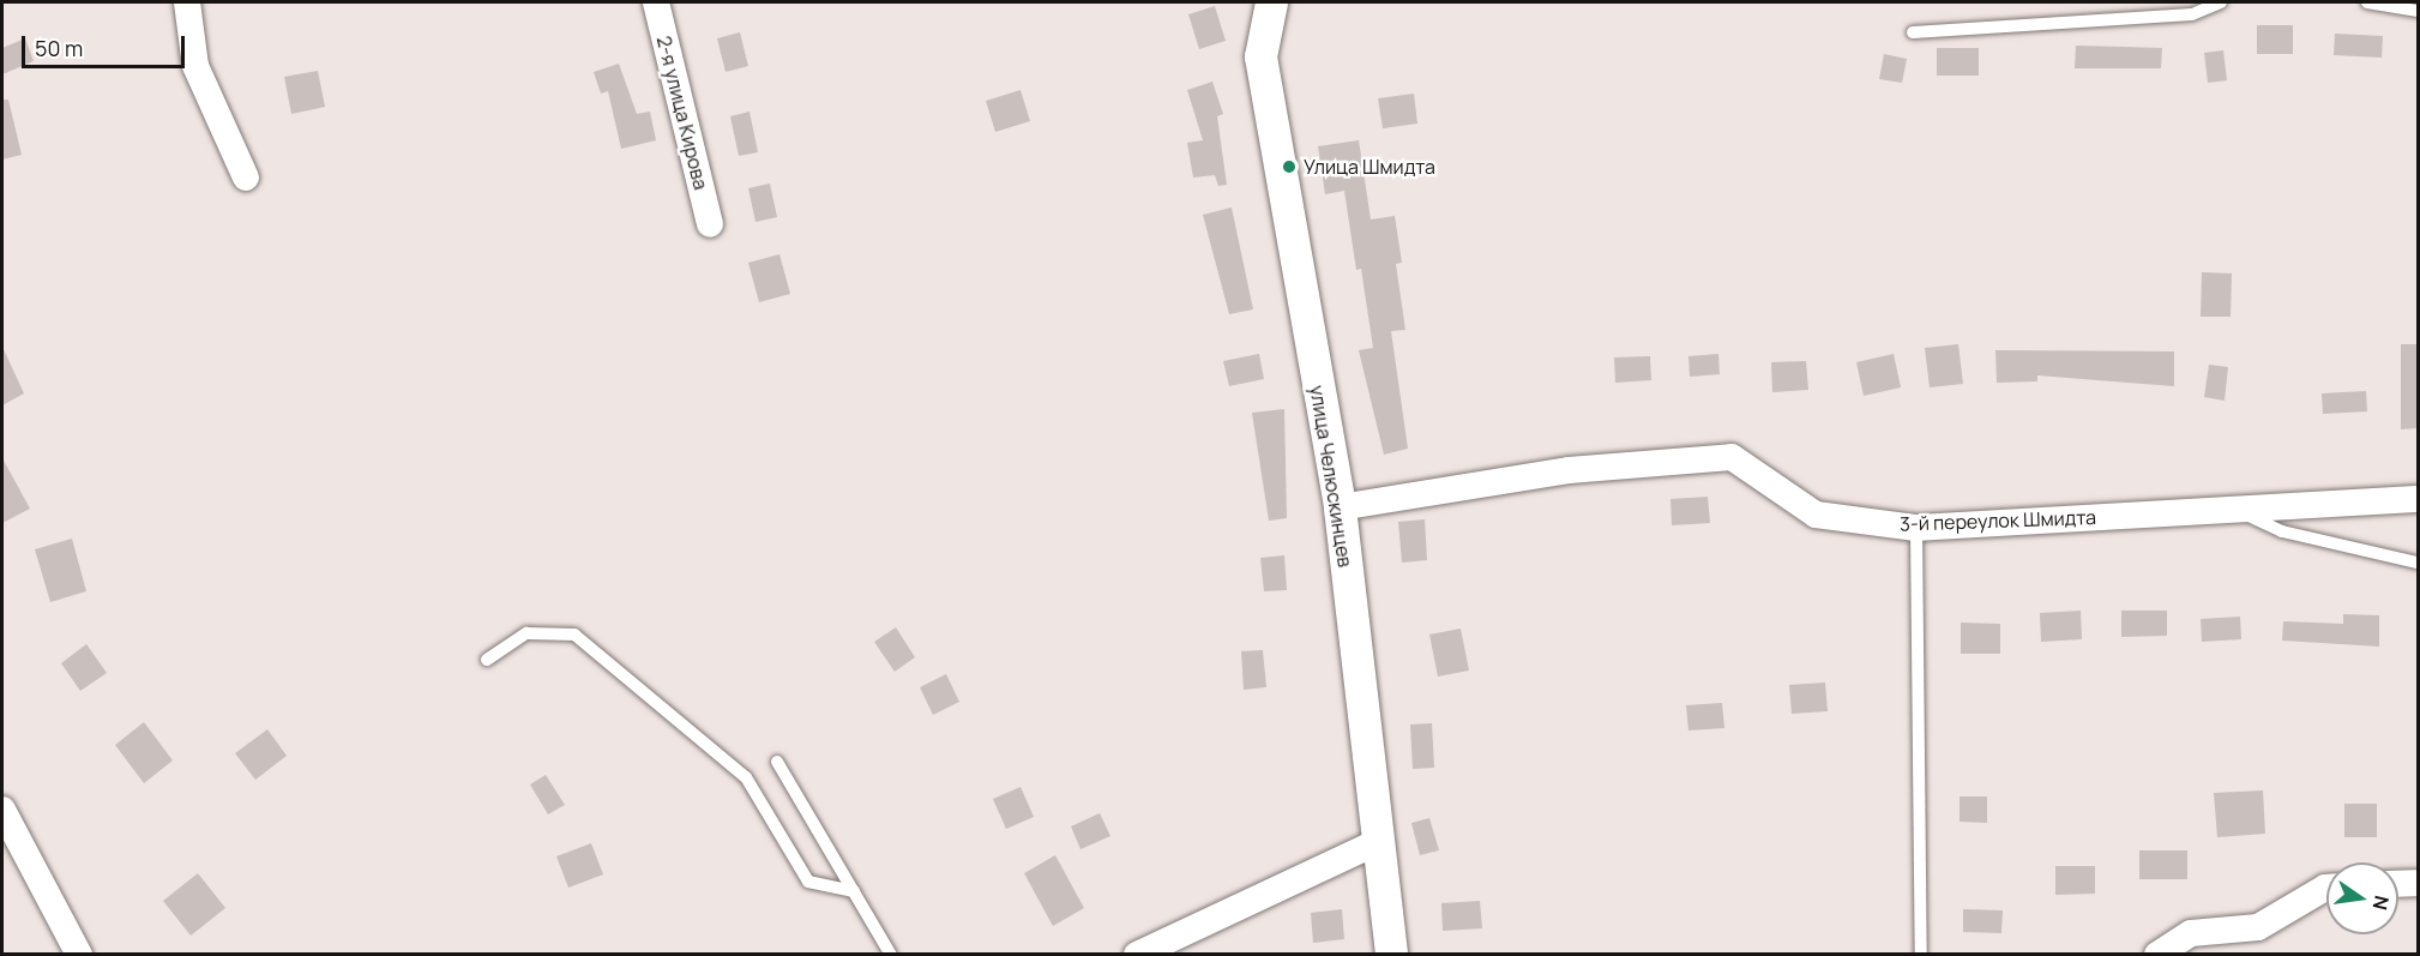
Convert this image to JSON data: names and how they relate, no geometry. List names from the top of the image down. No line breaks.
{"streets":{"street":["2-я улица Кирова","улица Челюскинцев","3-й переулок Шмидта"]},"crossings":[["улица Челюскинцев","3-й переулок Шмидта"]],"places":["Улица Шмидта"],"scale_bar":"50 m","north":"right"}
